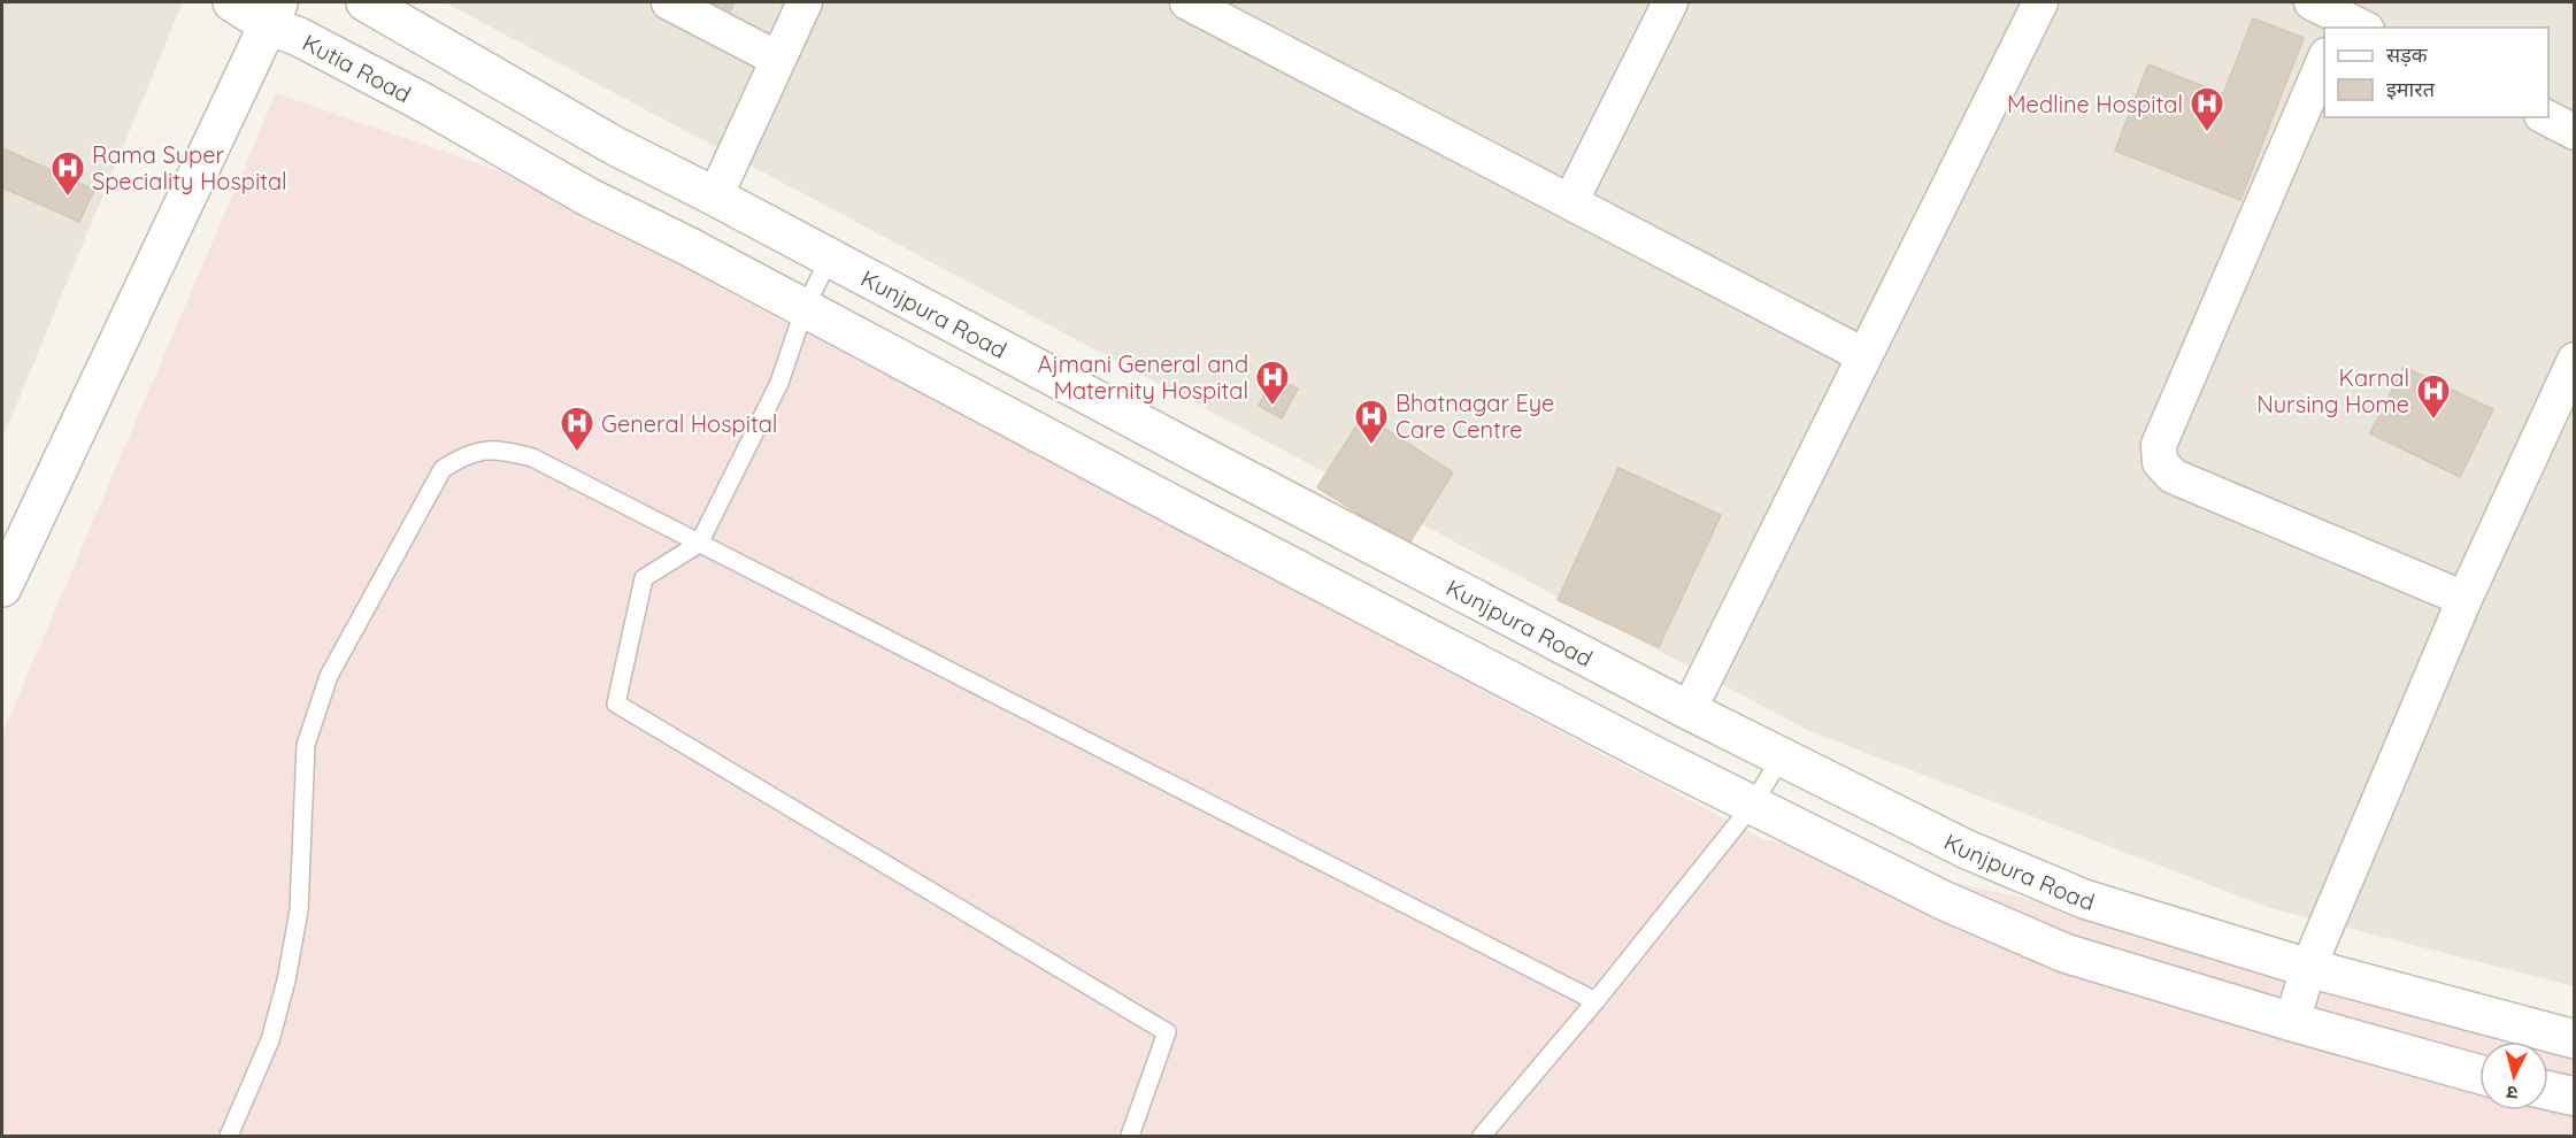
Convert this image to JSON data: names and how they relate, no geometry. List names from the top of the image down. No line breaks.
{"streets":{"street":["Kutia Road","Kunjpura Road"]},"places":{"hospital":["Medline Hospital","Rama Super Speciality Hospital","Ajmani General and Maternity Hospital","Karnal Nursing Home","Bhatnagar Eye Care Centre","General Hospital"]},"legend":["सड़क","इमारत"],"north":"bottom"}
